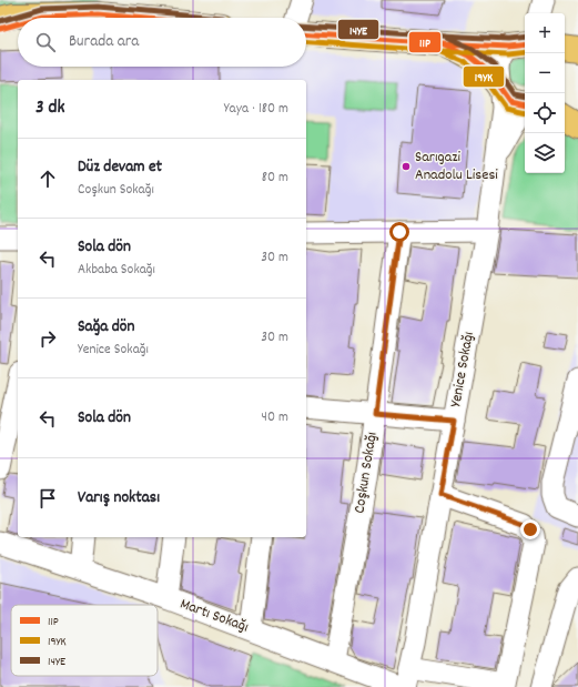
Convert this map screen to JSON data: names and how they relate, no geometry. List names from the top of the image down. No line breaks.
{"streets":{"street":["Yenice Sokağı","Coşkun Sokağı","Martı Sokağı"]},"crossings":[["Coşkun Sokağı","Martı Sokağı"]],"places":["Sarıgazi Anadolu Lisesi"],"lines":["transit line 14YE","transit line 11P","transit line 19YK"],"legend":["11P","19YK","14YE"],"page":{"map_buttons":["+","−"],"search":"Burada ara","heading":["3 dk","Yaya · 180 m"],"list":[["Düz devam et","Coşkun Sokağı","80 m"],["Sola dön","Akbaba Sokağı","30 m"],["Sağa dön","Yenice Sokağı","30 m"],["Sola dön","40 m"],"Varış noktası"]}}
